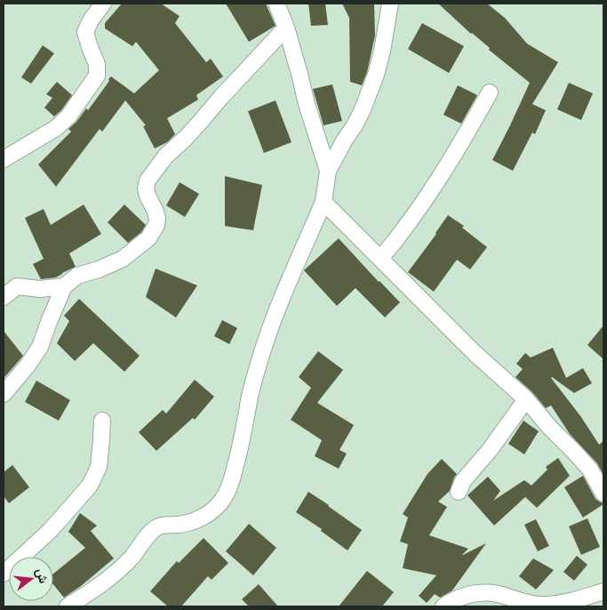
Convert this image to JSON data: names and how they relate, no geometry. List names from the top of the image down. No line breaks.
{"north":"right"}
